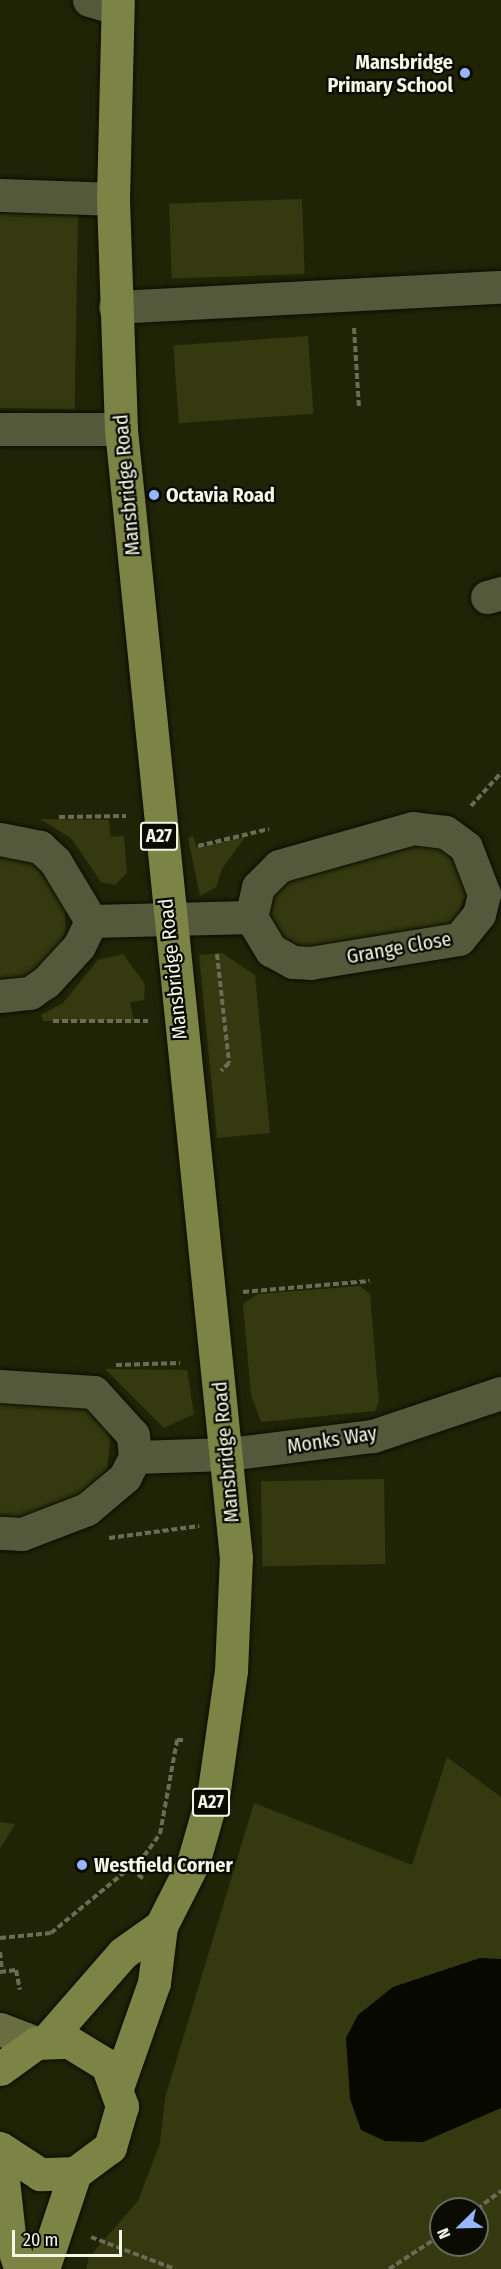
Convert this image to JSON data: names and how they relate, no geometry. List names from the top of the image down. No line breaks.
{"streets":{"main road":["Mansbridge Road","A27"],"street":["Grange Close","Monks Way"]},"crossings":[["Mansbridge Road","Monks Way"]],"places":["Mansbridge Primary School","Octavia Road","Westfield Corner"],"scale_bar":"20 m","north":"bottom left"}
